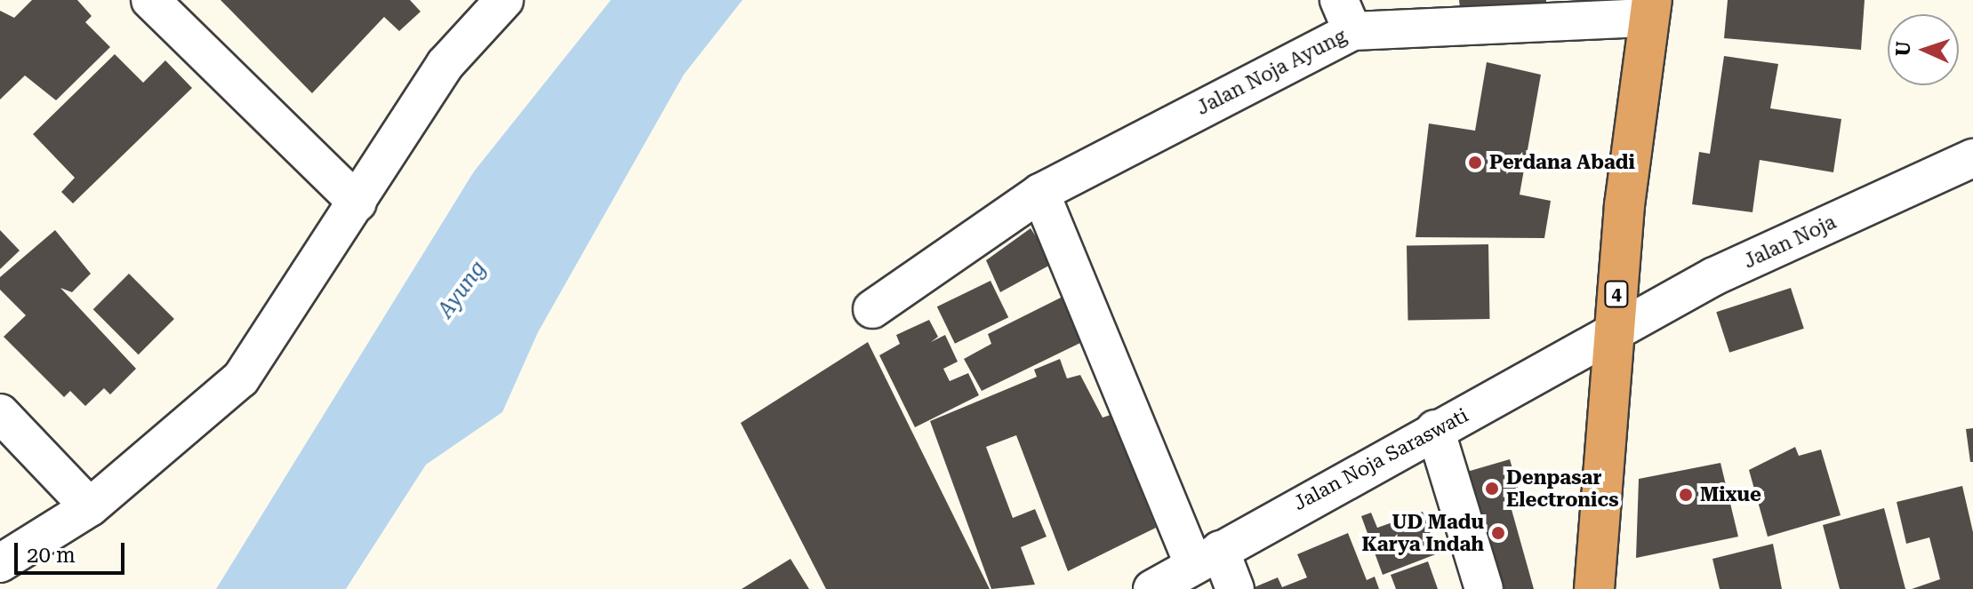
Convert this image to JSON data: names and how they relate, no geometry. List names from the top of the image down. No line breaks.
{"streets":{"highway":["4"],"street":["Jalan Noja Ayung","Jalan Noja","Jalan Noja Saraswati"]},"crossings":[["Jalan Noja Ayung","4"],["Jalan Noja","4"],["Jalan Noja","Jalan Noja Saraswati"],["4","Jalan Noja Saraswati"]],"water":["Ayung"],"places":["Perdana Abadi","Denpasar Electronics","Mixue","UD Madu Karya Indah"],"scale_bar":"20 m","north":"left"}
